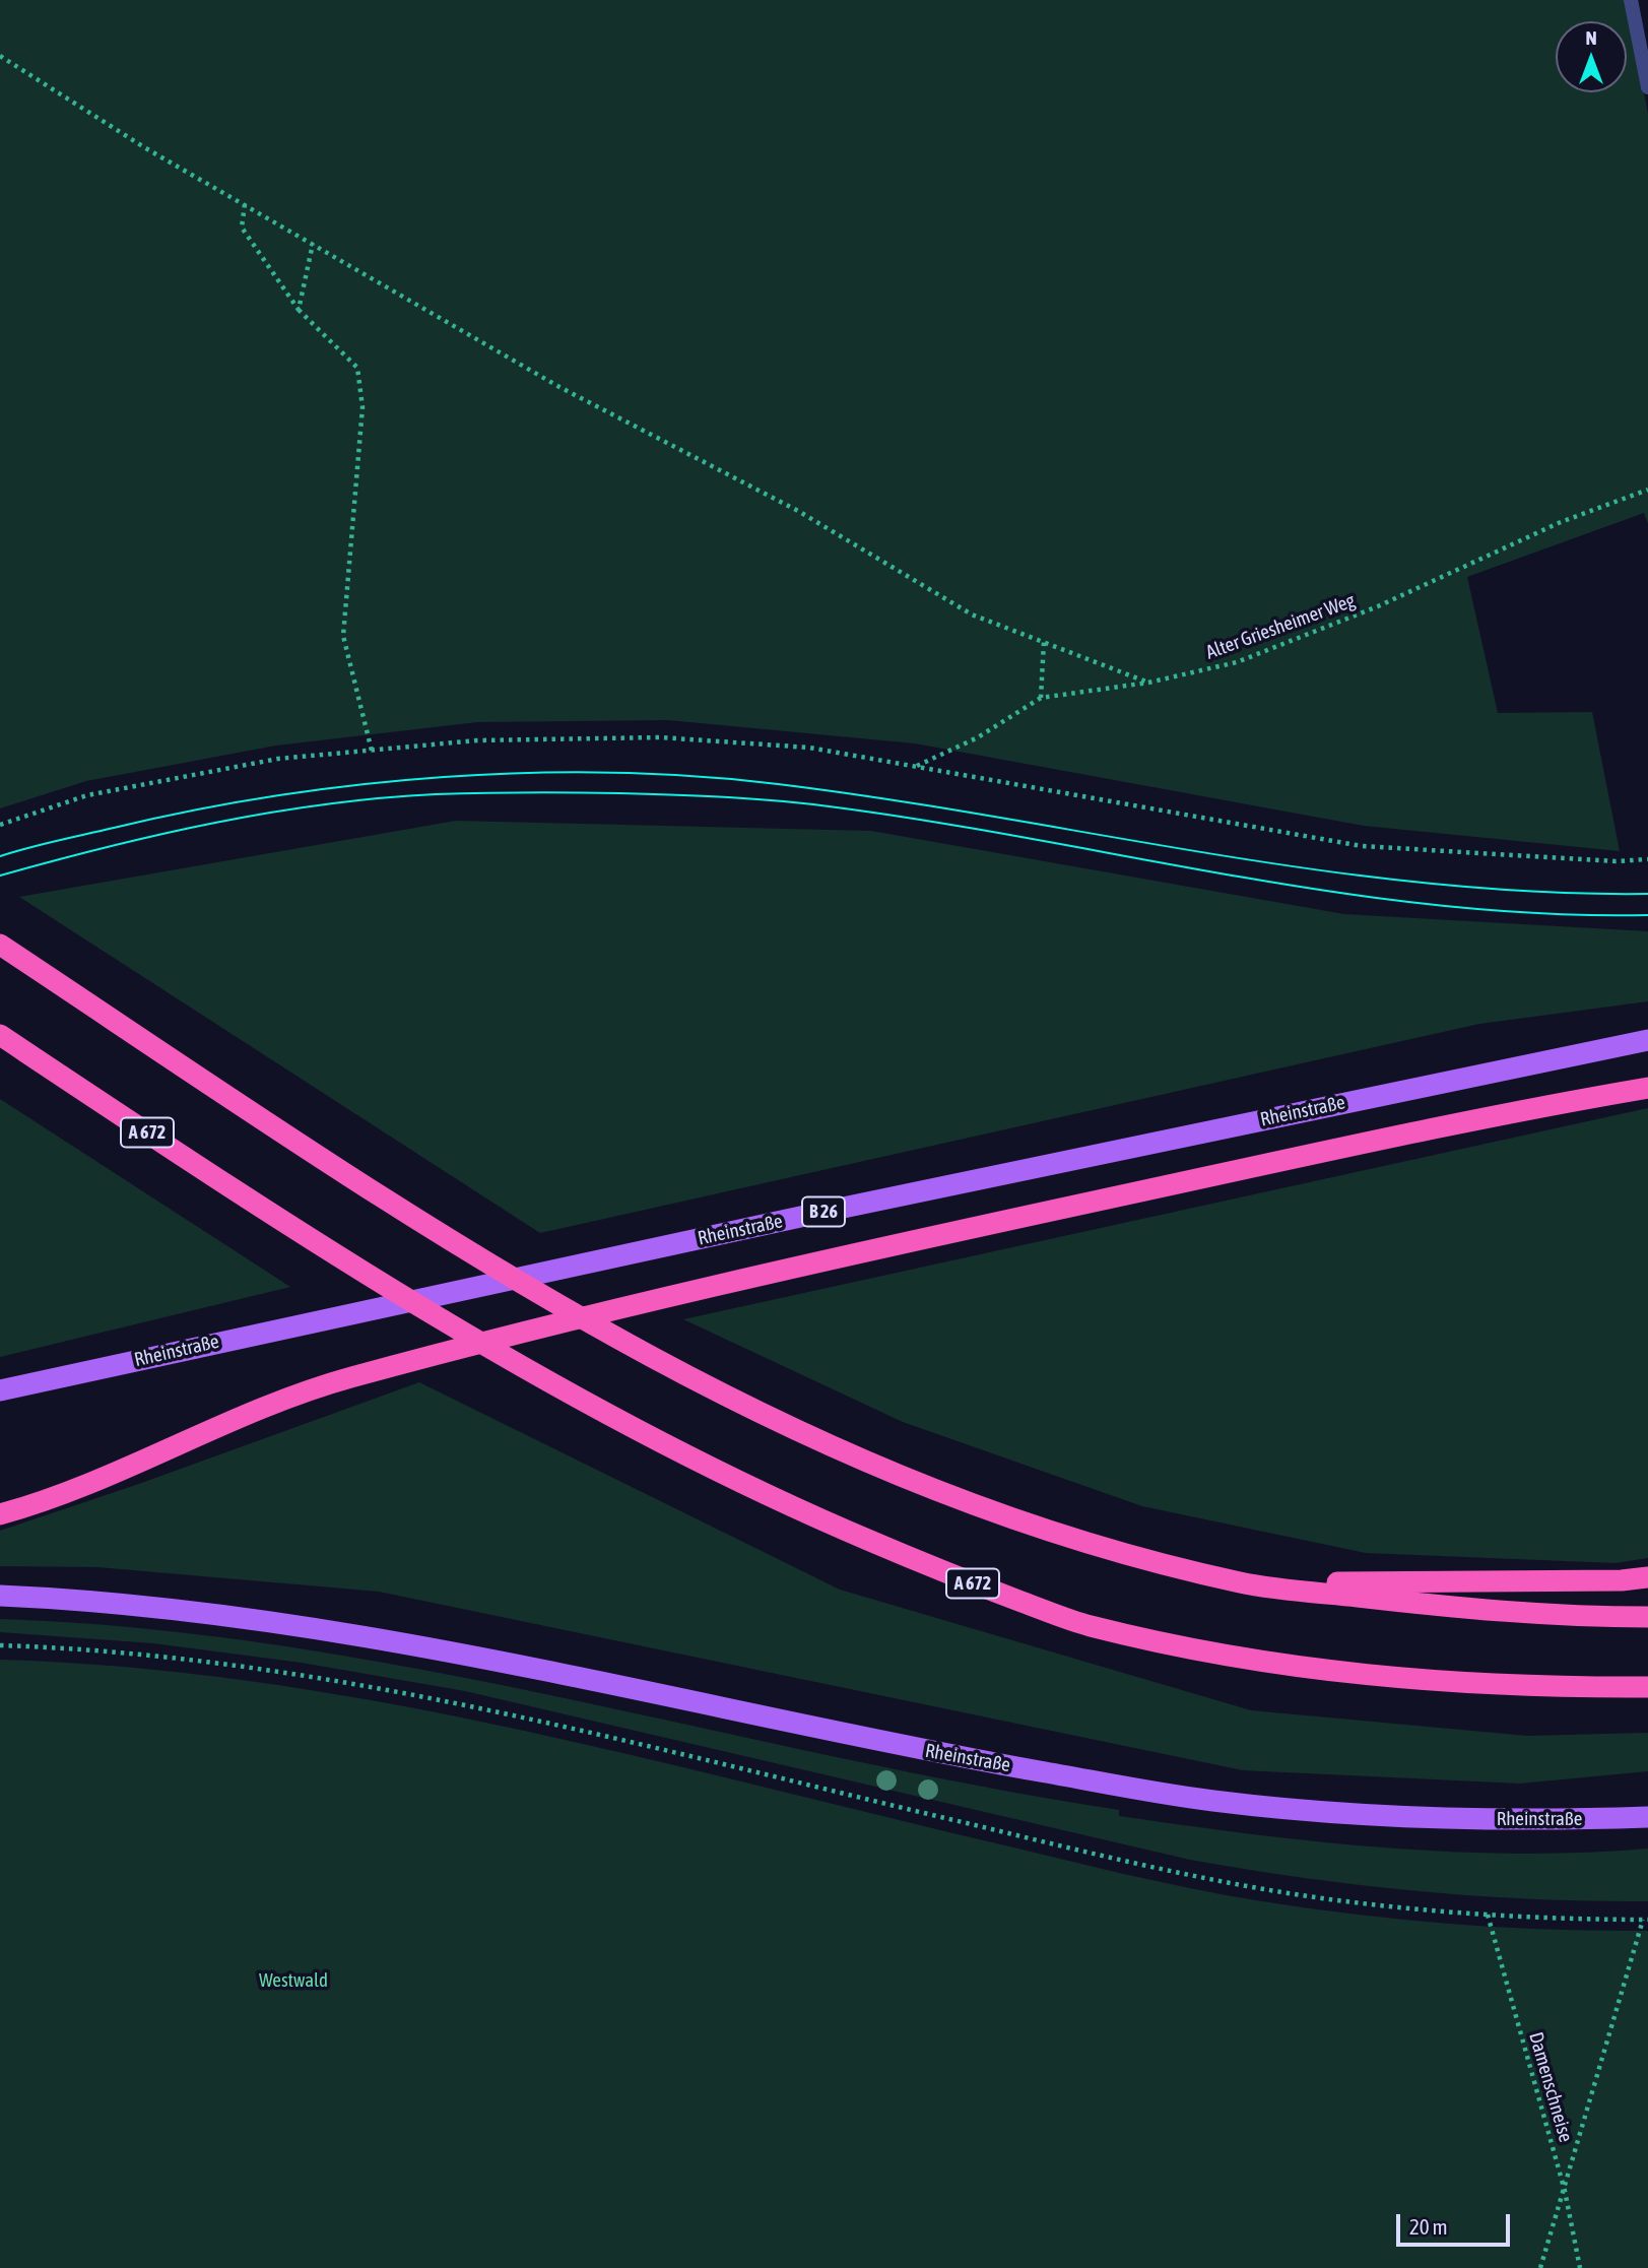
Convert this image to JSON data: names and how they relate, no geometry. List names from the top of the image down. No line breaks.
{"streets":{"highway":["A 672"],"main road":["Rheinstraße","B 26"],"path":["Alter Griesheimer Weg","Damenschneise"]},"parks":["Westwald"],"scale_bar":"20 m","north":"top"}
